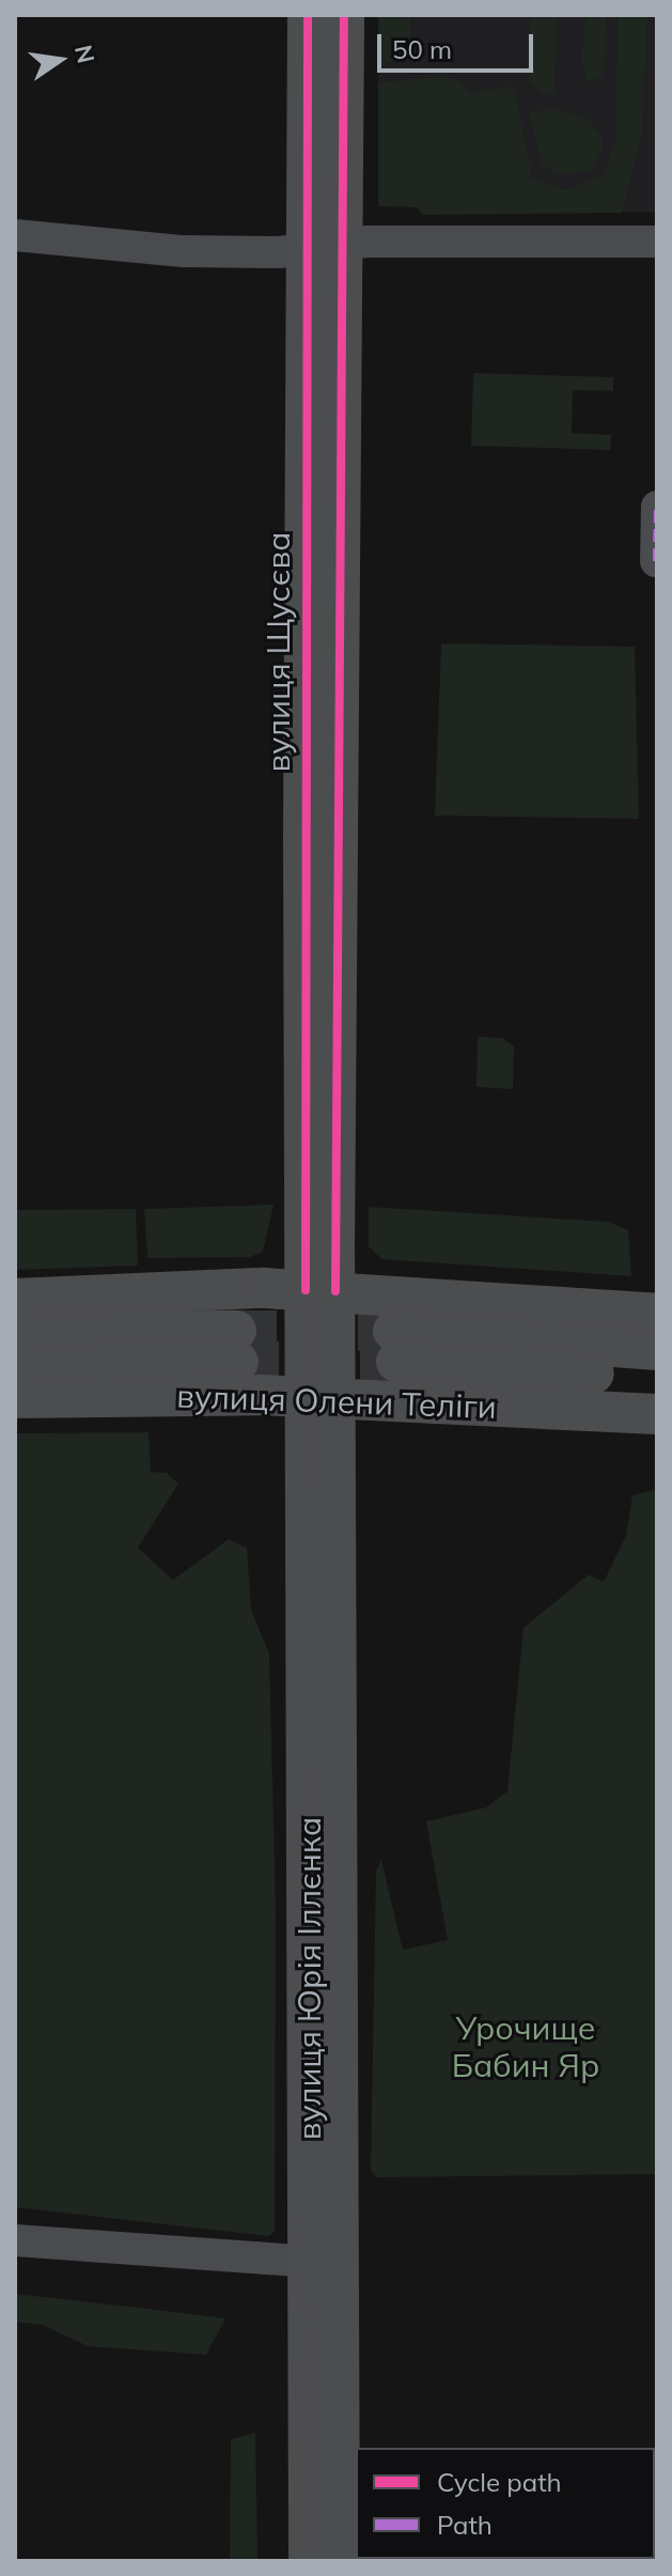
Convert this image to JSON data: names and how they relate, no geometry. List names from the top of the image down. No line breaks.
{"streets":{"main road":["вулиця Щусєва","вулиця Олени Теліги","вулиця Юрія Іллєнка"]},"crossings":[["вулиця Щусєва","вулиця Олени Теліги"],["вулиця Щусєва","вулиця Юрія Іллєнка"],["вулиця Олени Теліги","вулиця Юрія Іллєнка"]],"parks":["Урочище Бабин Яр"],"legend":["Cycle path","Path"],"scale_bar":"50 m","north":"right"}
